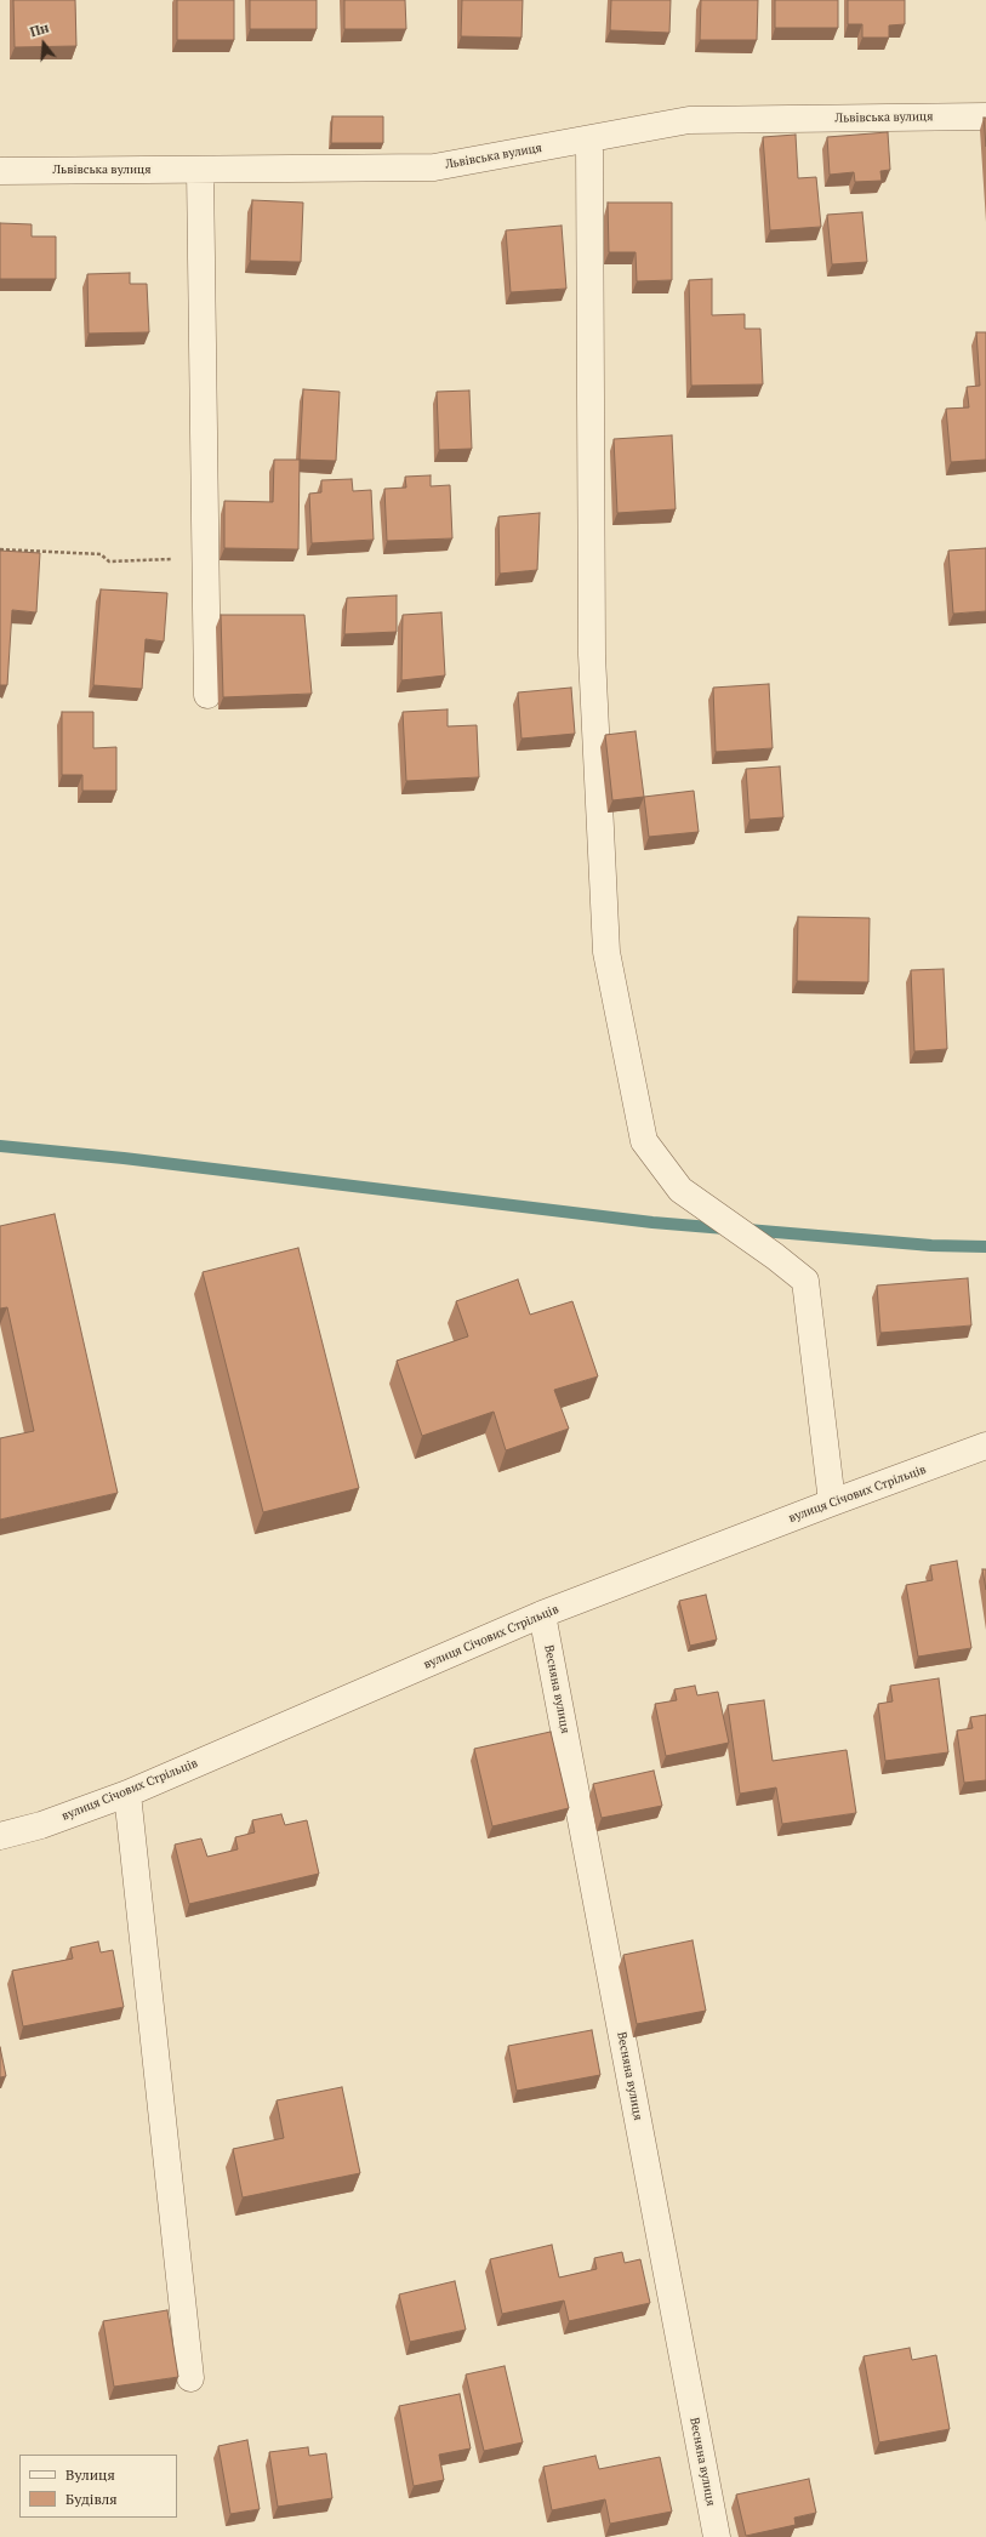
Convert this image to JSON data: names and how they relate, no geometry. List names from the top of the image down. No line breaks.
{"streets":{"street":["Львівська вулиця","вулиця Січових Стрільців","Весняна вулиця"]},"crossings":[["вулиця Січових Стрільців","Весняна вулиця"]],"legend":["Вулиця","Будівля"],"north":"top"}
